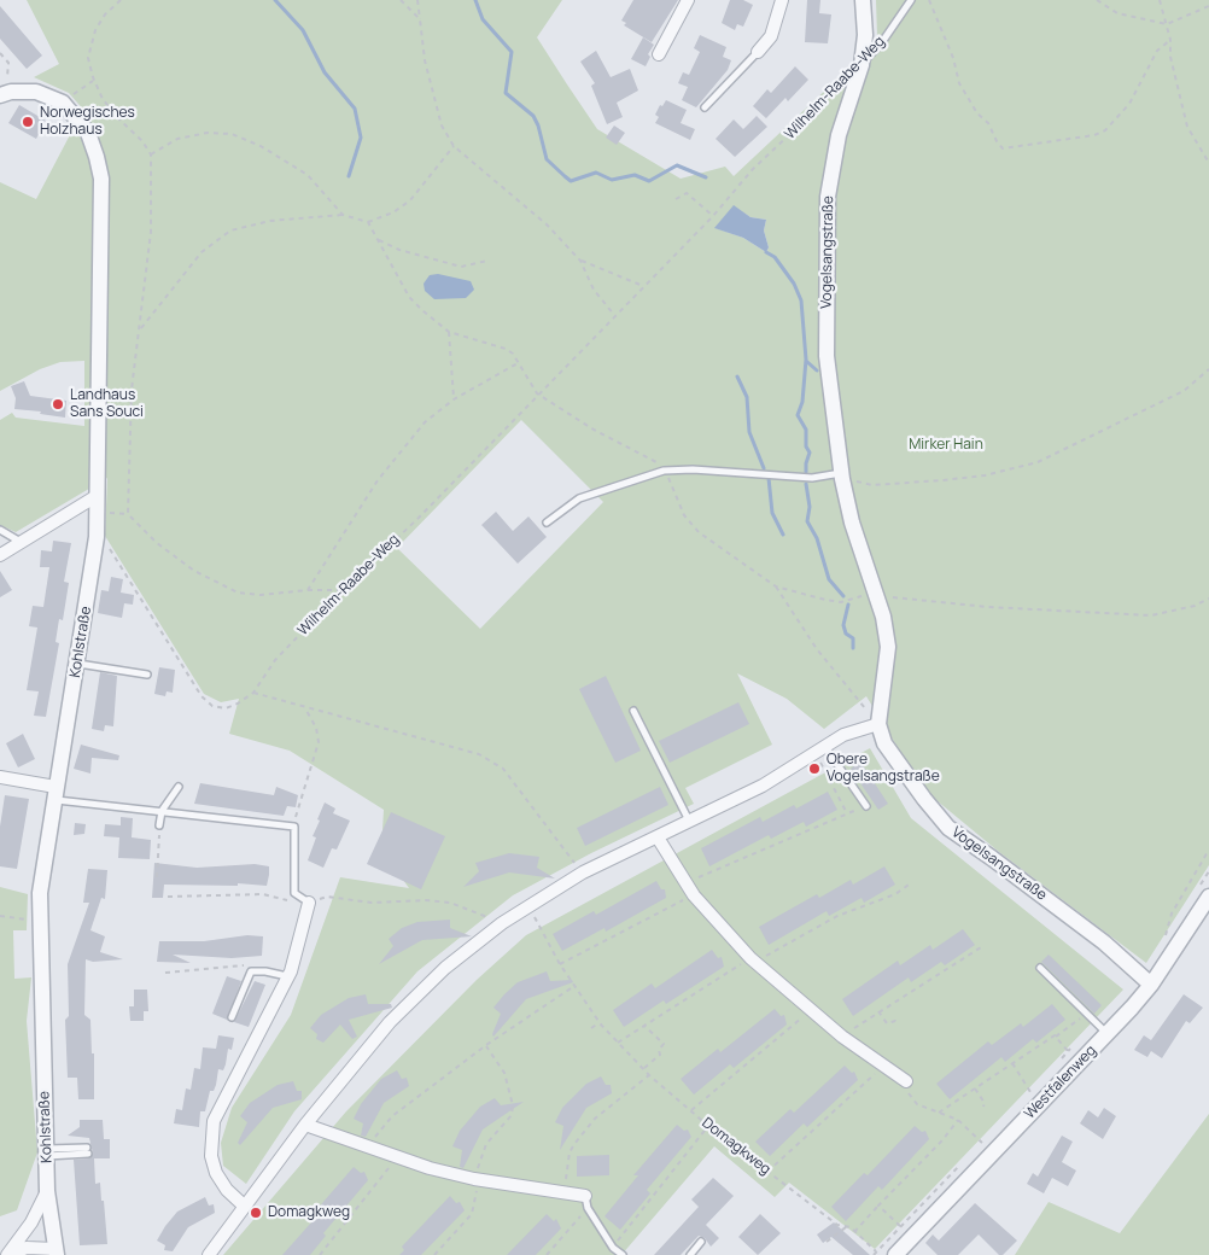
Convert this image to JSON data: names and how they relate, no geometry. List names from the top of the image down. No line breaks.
{"streets":{"street":["Vogelsangstraße","Kohlstraße","Westfalenweg"],"lane":["Wilhelm-Raabe-Weg"],"path":["Domagkweg"]},"crossings":[["Wilhelm-Raabe-Weg","Vogelsangstraße"],["Vogelsangstraße","Westfalenweg"]],"parks":["Mirker Hain"],"places":["Norwegisches Holzhaus","Landhaus Sans Souci","Obere Vogelsangstraße","Domagkweg"]}
